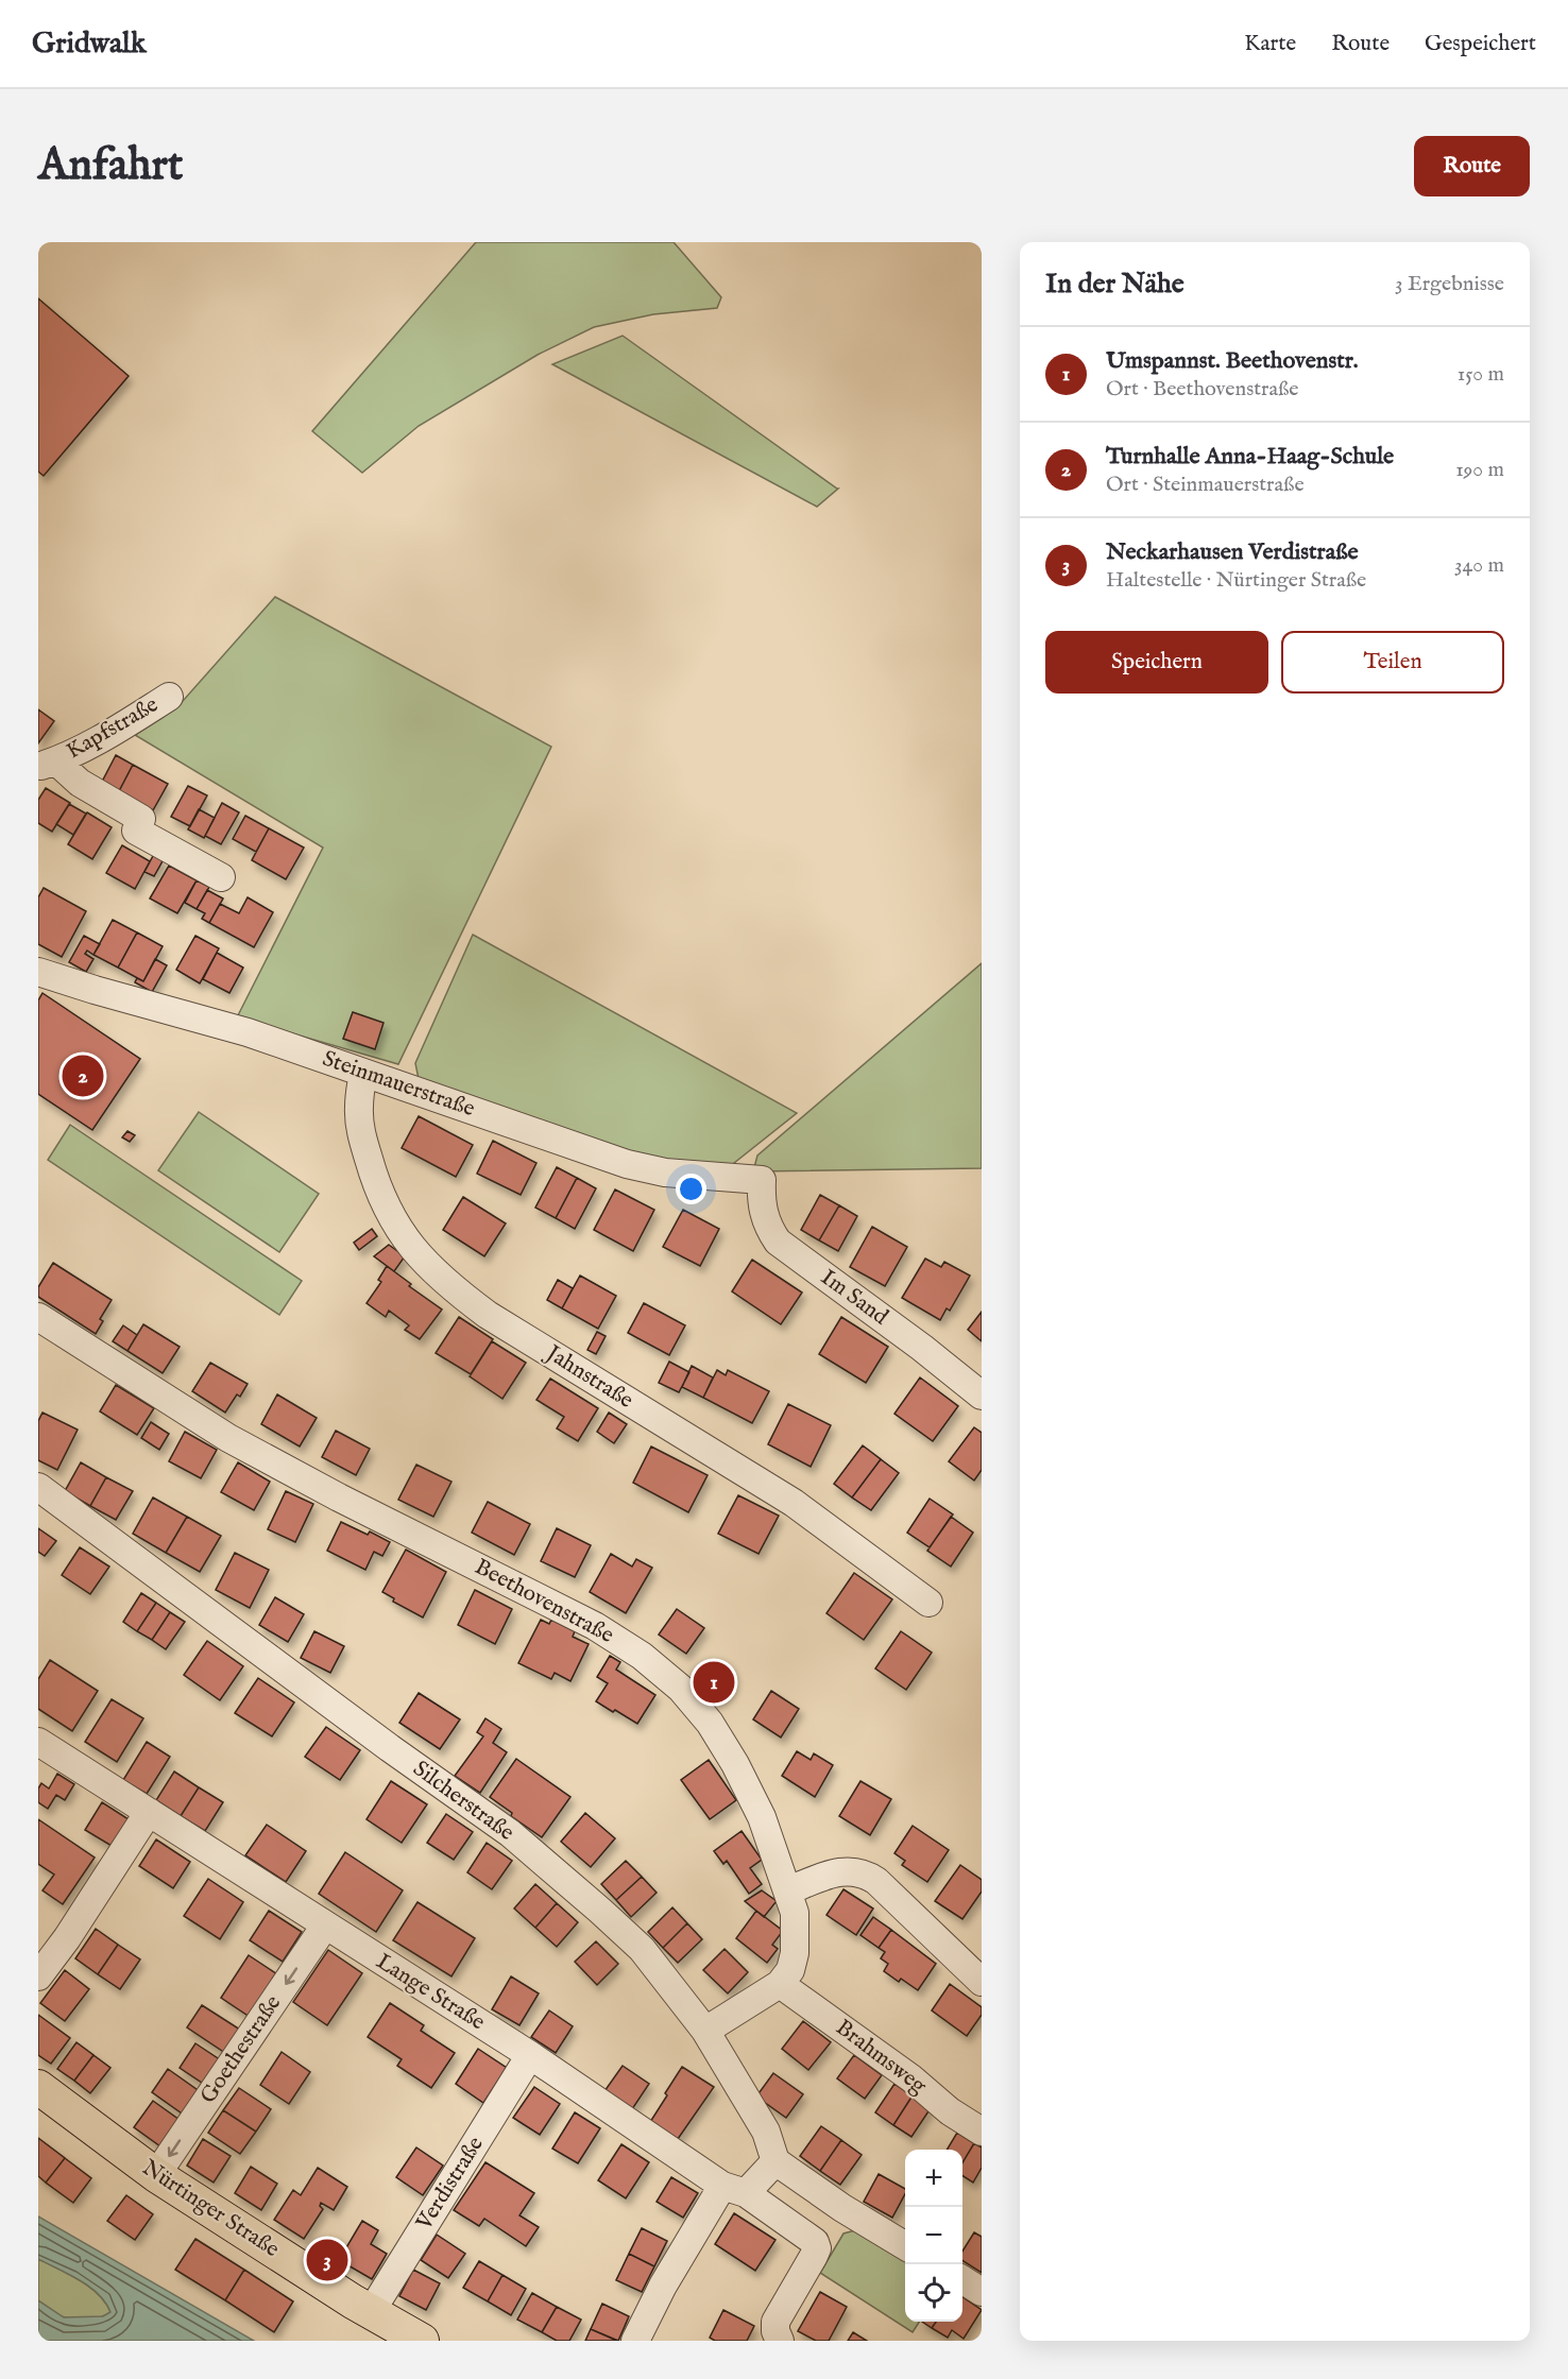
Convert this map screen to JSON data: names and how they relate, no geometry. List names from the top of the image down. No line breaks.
{"streets":{"main road":["Nürtinger Straße"],"street":["Kapfstraße","Steinmauerstraße","Im Sand","Jahnstraße","Beethovenstraße","Silcherstraße","Lange Straße","Goethestraße","Brahmsweg","Verdistraße"]},"crossings":[["Steinmauerstraße","Im Sand"],["Steinmauerstraße","Jahnstraße"],["Beethovenstraße","Brahmsweg"],["Lange Straße","Goethestraße"],["Lange Straße","Verdistraße"],["Goethestraße","Nürtinger Straße"],["Verdistraße","Nürtinger Straße"]],"page":{"header":"Gridwalk","nav":["Karte","Route","Gespeichert"],"buttons":["Route",["Speichern","Teilen"]],"title":"Anfahrt","heading":["In der Nähe","3 Ergebnisse"],"list":[{"mark":"1","name":"Umspannst. Beethovenstr.","note":"Ort · Beethovenstraße","value":"150 m"},{"mark":"2","name":"Turnhalle Anna-Haag-Schule","note":"Ort · Steinmauerstraße","value":"190 m"},{"mark":"3","name":"Neckarhausen Verdistraße","note":"Haltestelle · Nürtinger Straße","value":"340 m"}],"pins":["2","1","3"],"map_buttons":["+","−"]}}
